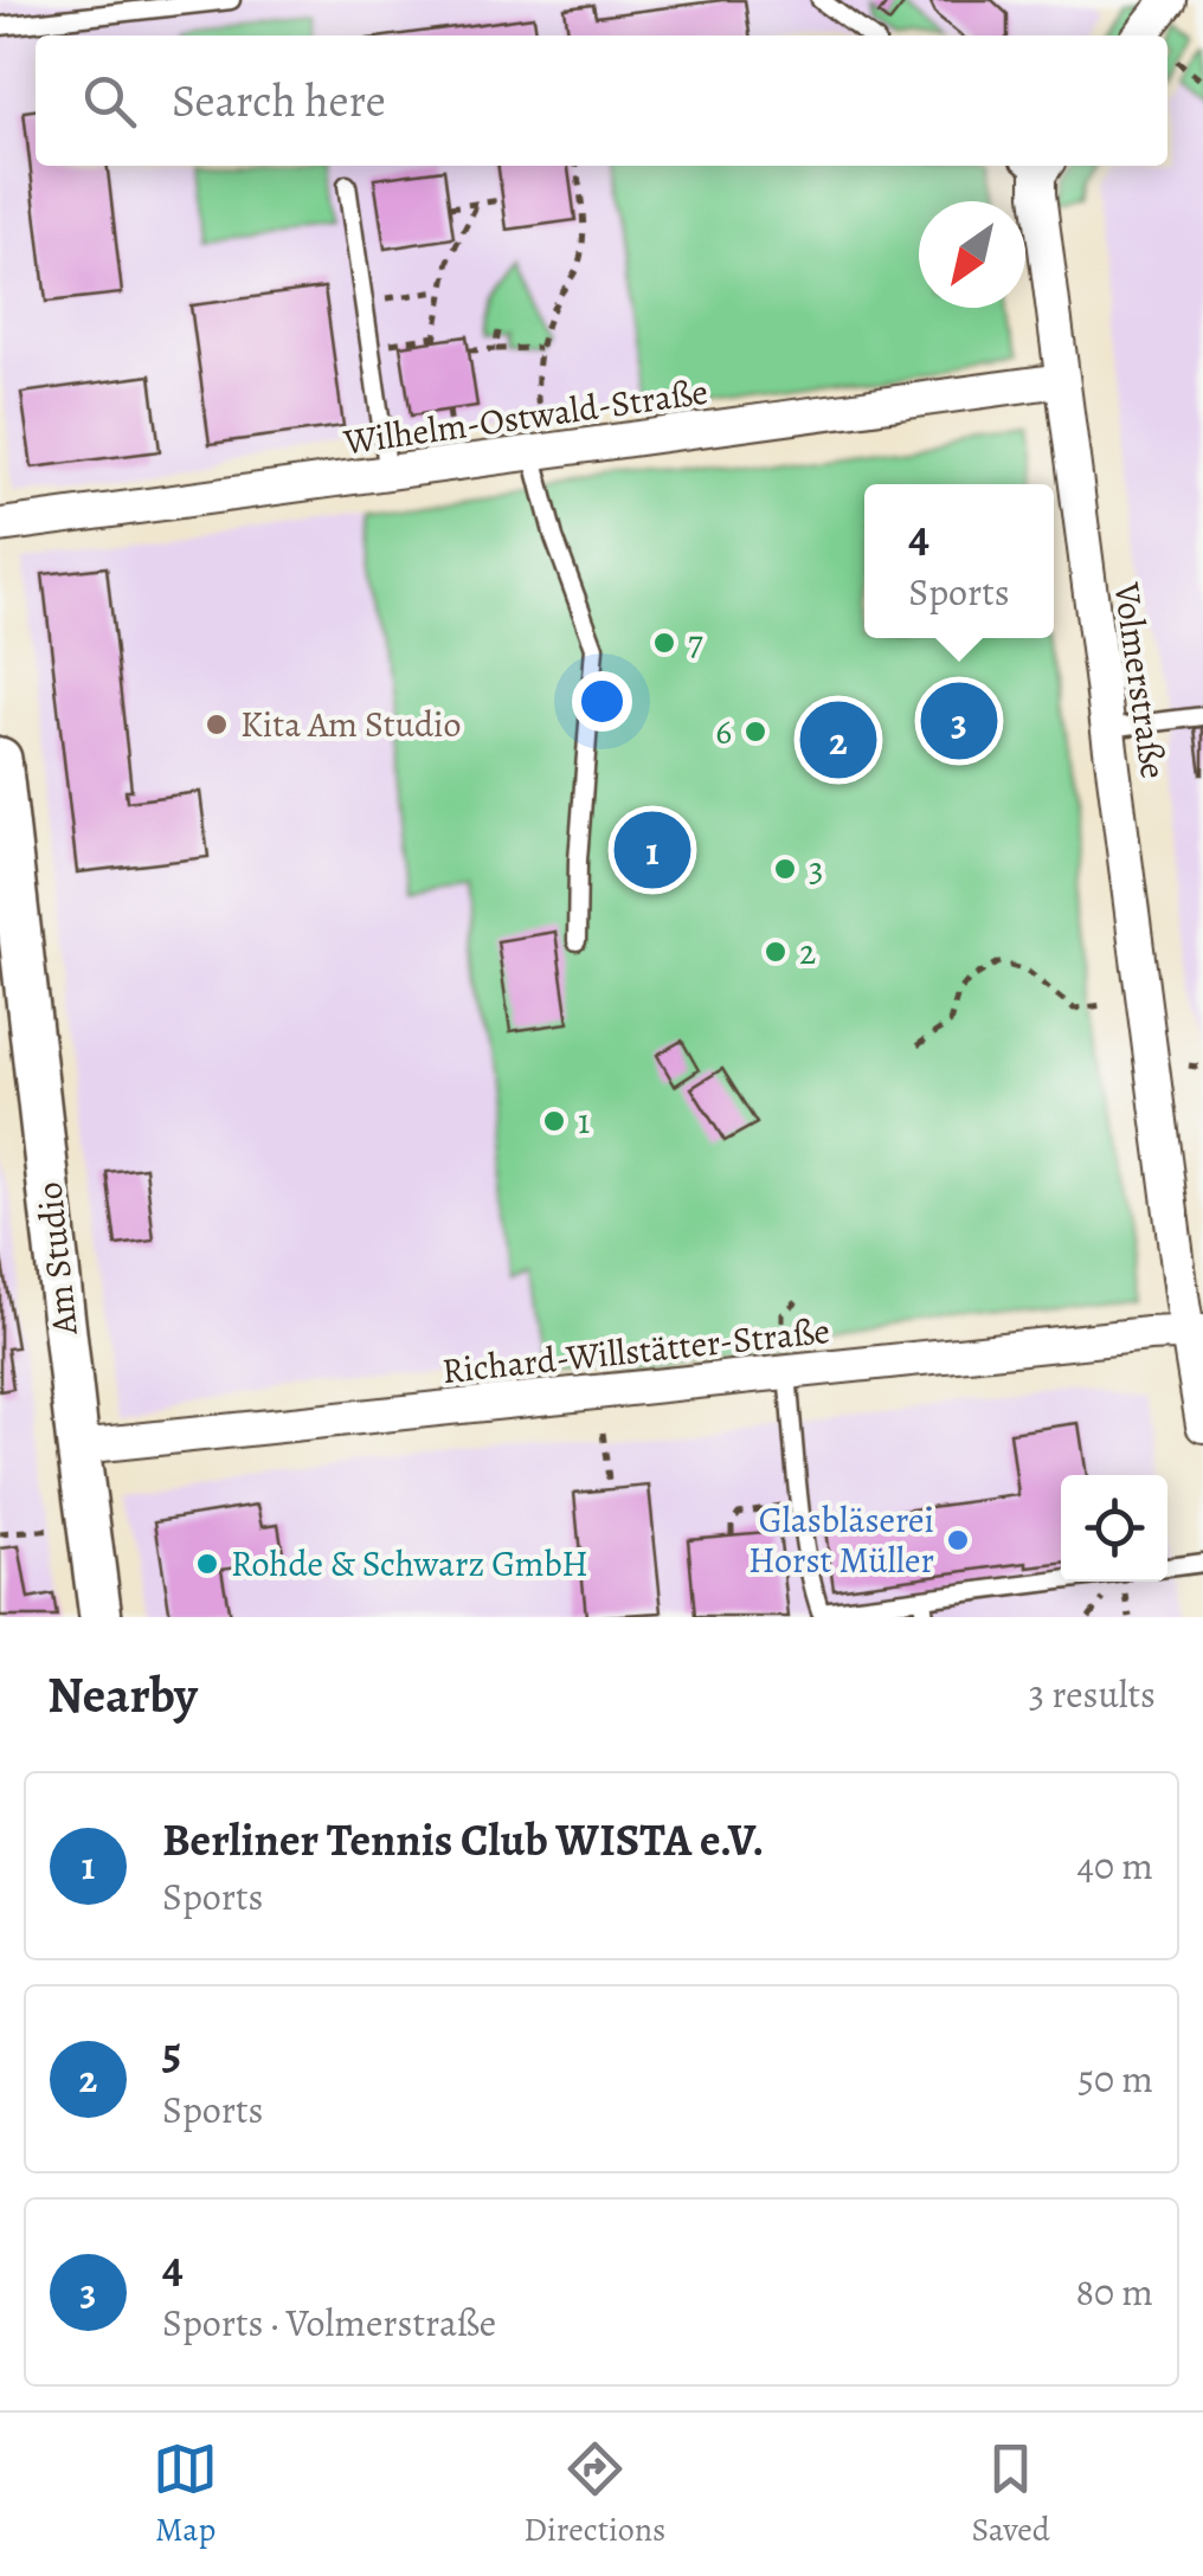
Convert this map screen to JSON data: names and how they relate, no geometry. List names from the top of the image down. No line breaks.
{"streets":{"street":["Wilhelm-Ostwald-Straße","Volmerstraße","Am Studio","Richard-Willstätter-Straße"]},"crossings":[["Wilhelm-Ostwald-Straße","Volmerstraße"],["Volmerstraße","Richard-Willstätter-Straße"],["Am Studio","Richard-Willstätter-Straße"]],"places":["7","Kita Am Studio","6","3","2","1","Glasbläserei Horst Müller","Rohde & Schwarz GmbH"],"north":"bottom left","page":{"search":"Search here","popup":["4","Sports"],"pins":["3","2","1"],"heading":["Nearby","3 results"],"list":[{"mark":"1","name":"Berliner Tennis Club WISTA e.V.","note":"Sports","value":"40 m"},{"mark":"2","name":"5","note":"Sports","value":"50 m"},{"mark":"3","name":"4","note":"Sports · Volmerstraße","value":"80 m"}],"nav":["Map","Directions","Saved"]}}
